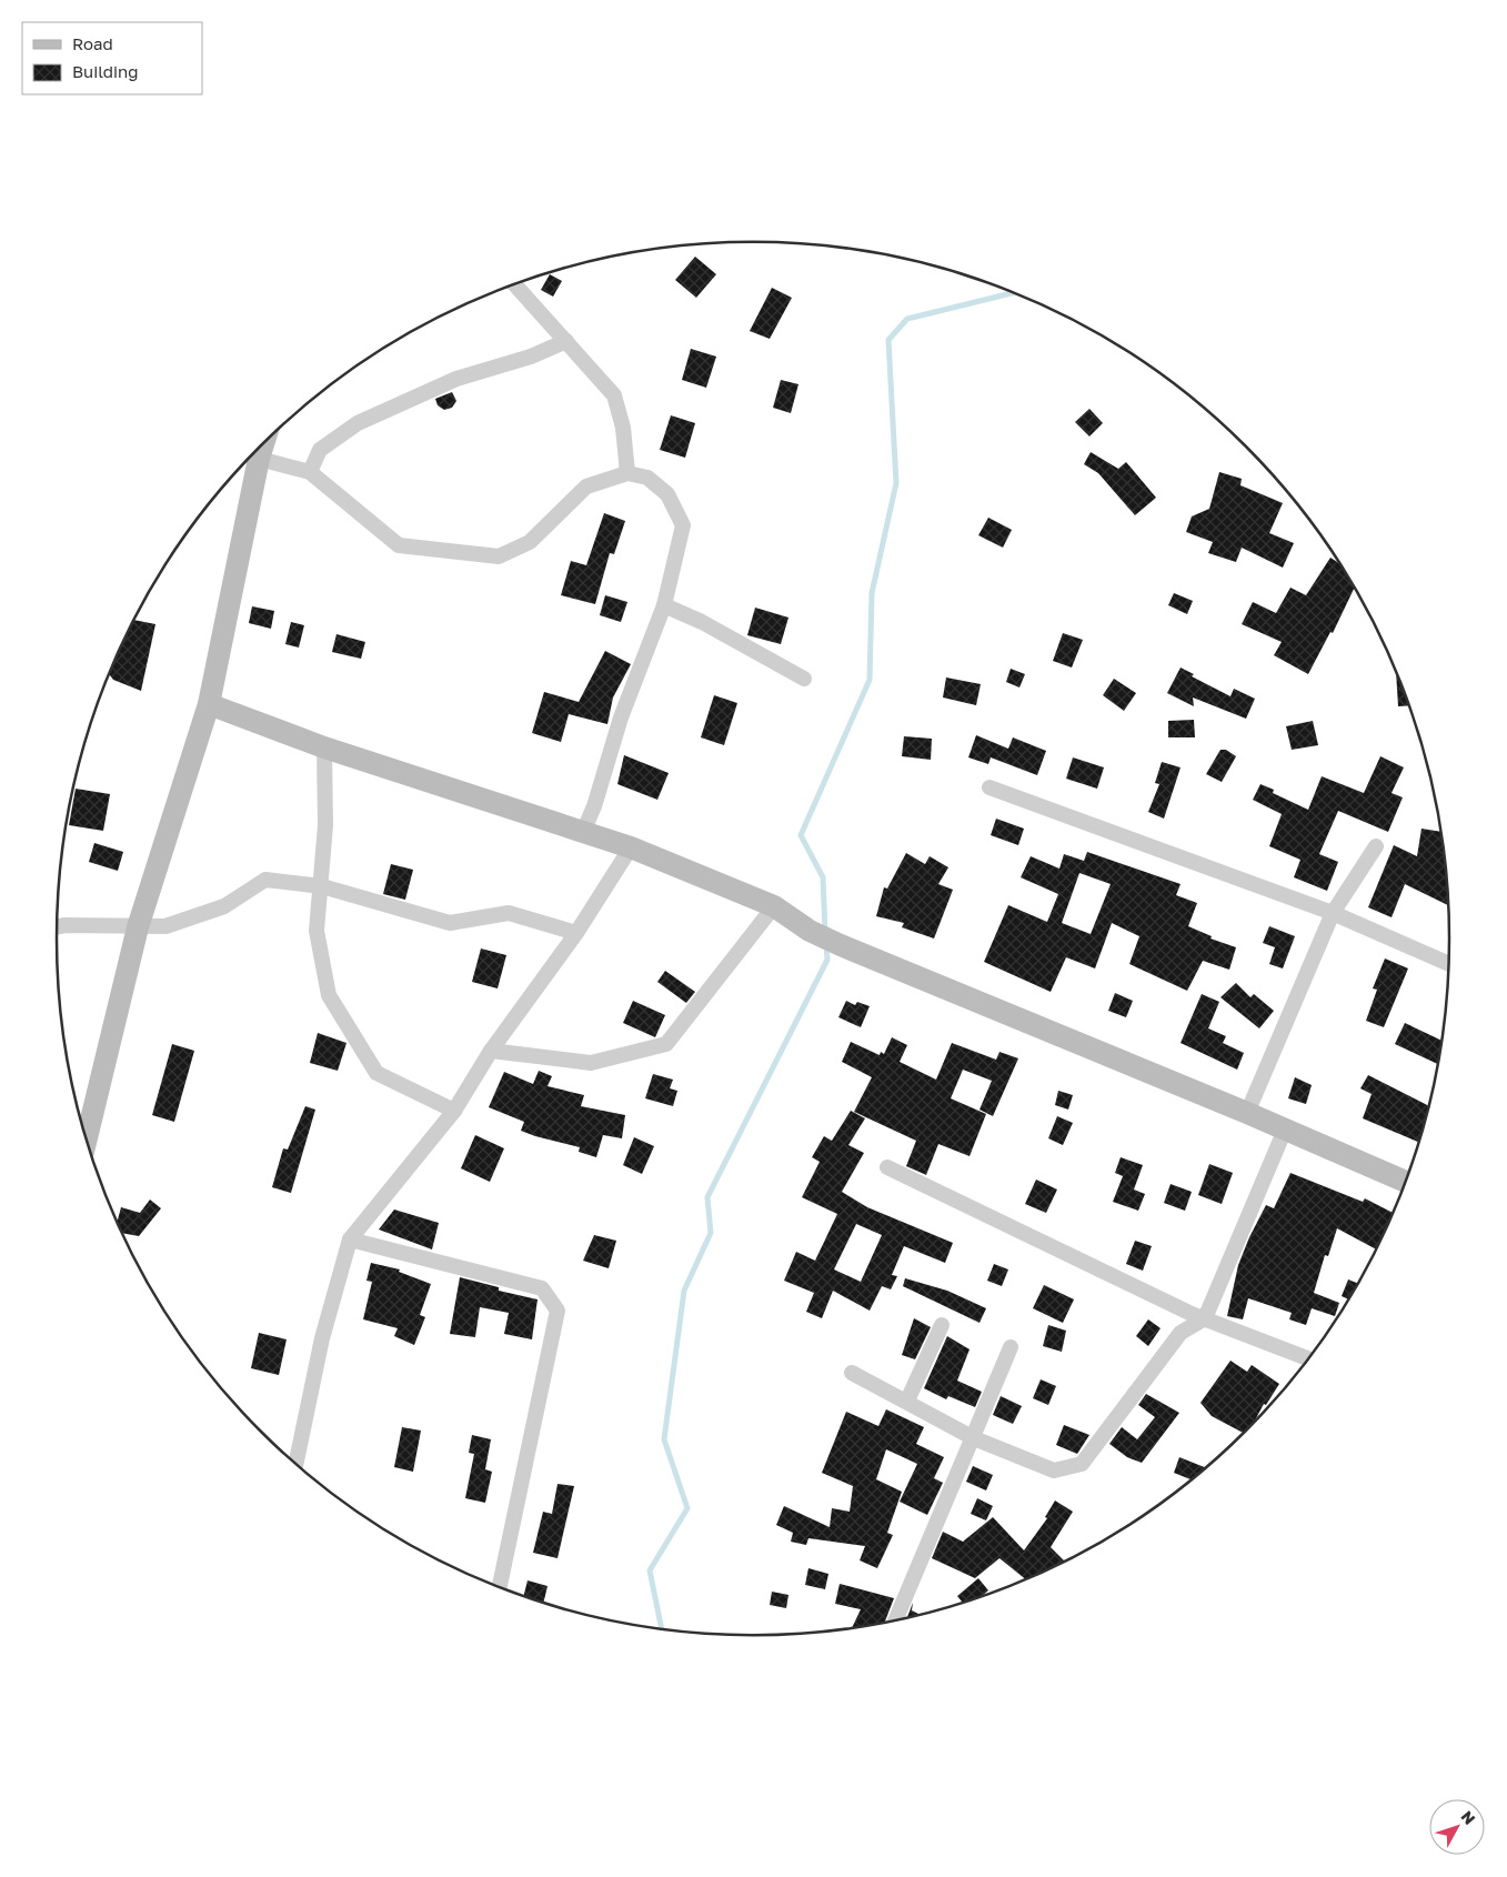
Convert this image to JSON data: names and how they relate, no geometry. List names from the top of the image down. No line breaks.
{"legend":["Road","Building"],"north":"top right"}
